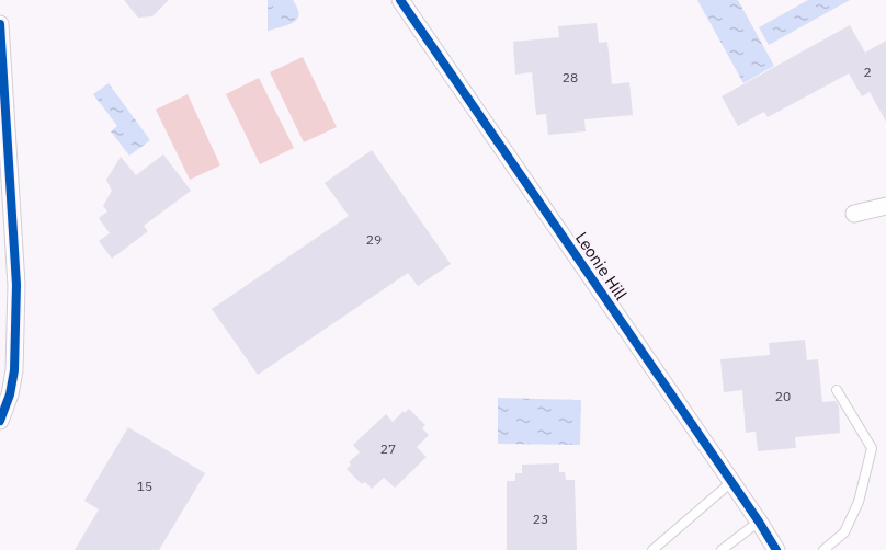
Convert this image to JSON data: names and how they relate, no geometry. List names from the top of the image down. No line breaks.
{"streets":{"street":["Leonie Hill"]},"house_numbers":["2","28","29","20","27","15","23"]}
